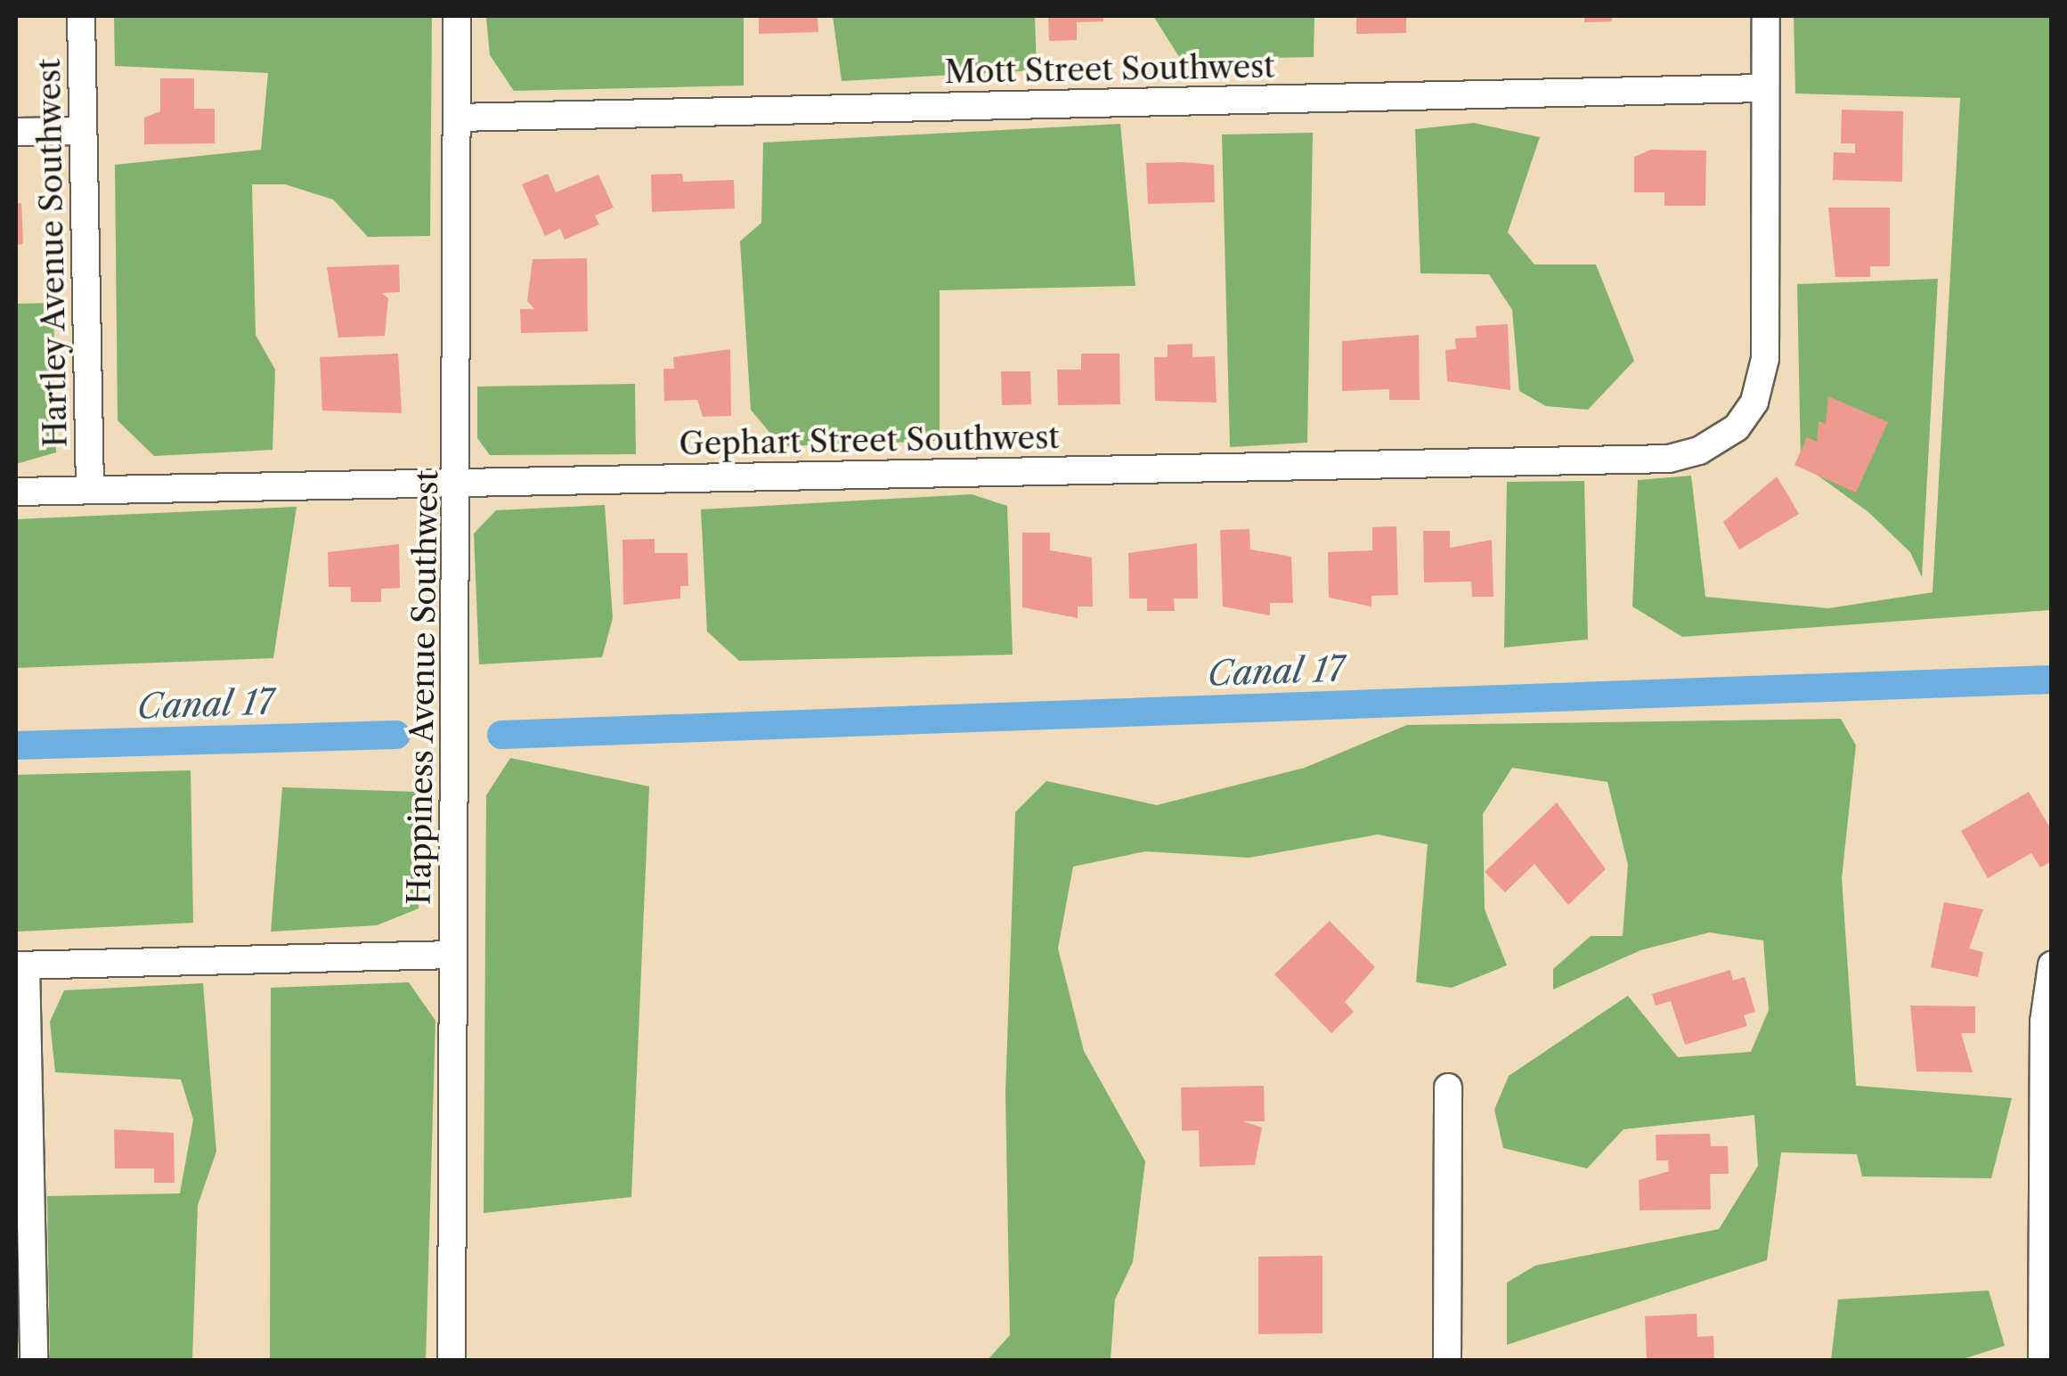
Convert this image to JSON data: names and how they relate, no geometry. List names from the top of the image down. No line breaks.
{"streets":{"street":["Mott Street Southwest","Hartley Avenue Southwest","Gephart Street Southwest","Happiness Avenue Southwest"]},"crossings":[["Mott Street Southwest","Gephart Street Southwest"],["Mott Street Southwest","Happiness Avenue Southwest"],["Hartley Avenue Southwest","Gephart Street Southwest"],["Gephart Street Southwest","Happiness Avenue Southwest"]],"water":["Canal 17"]}
